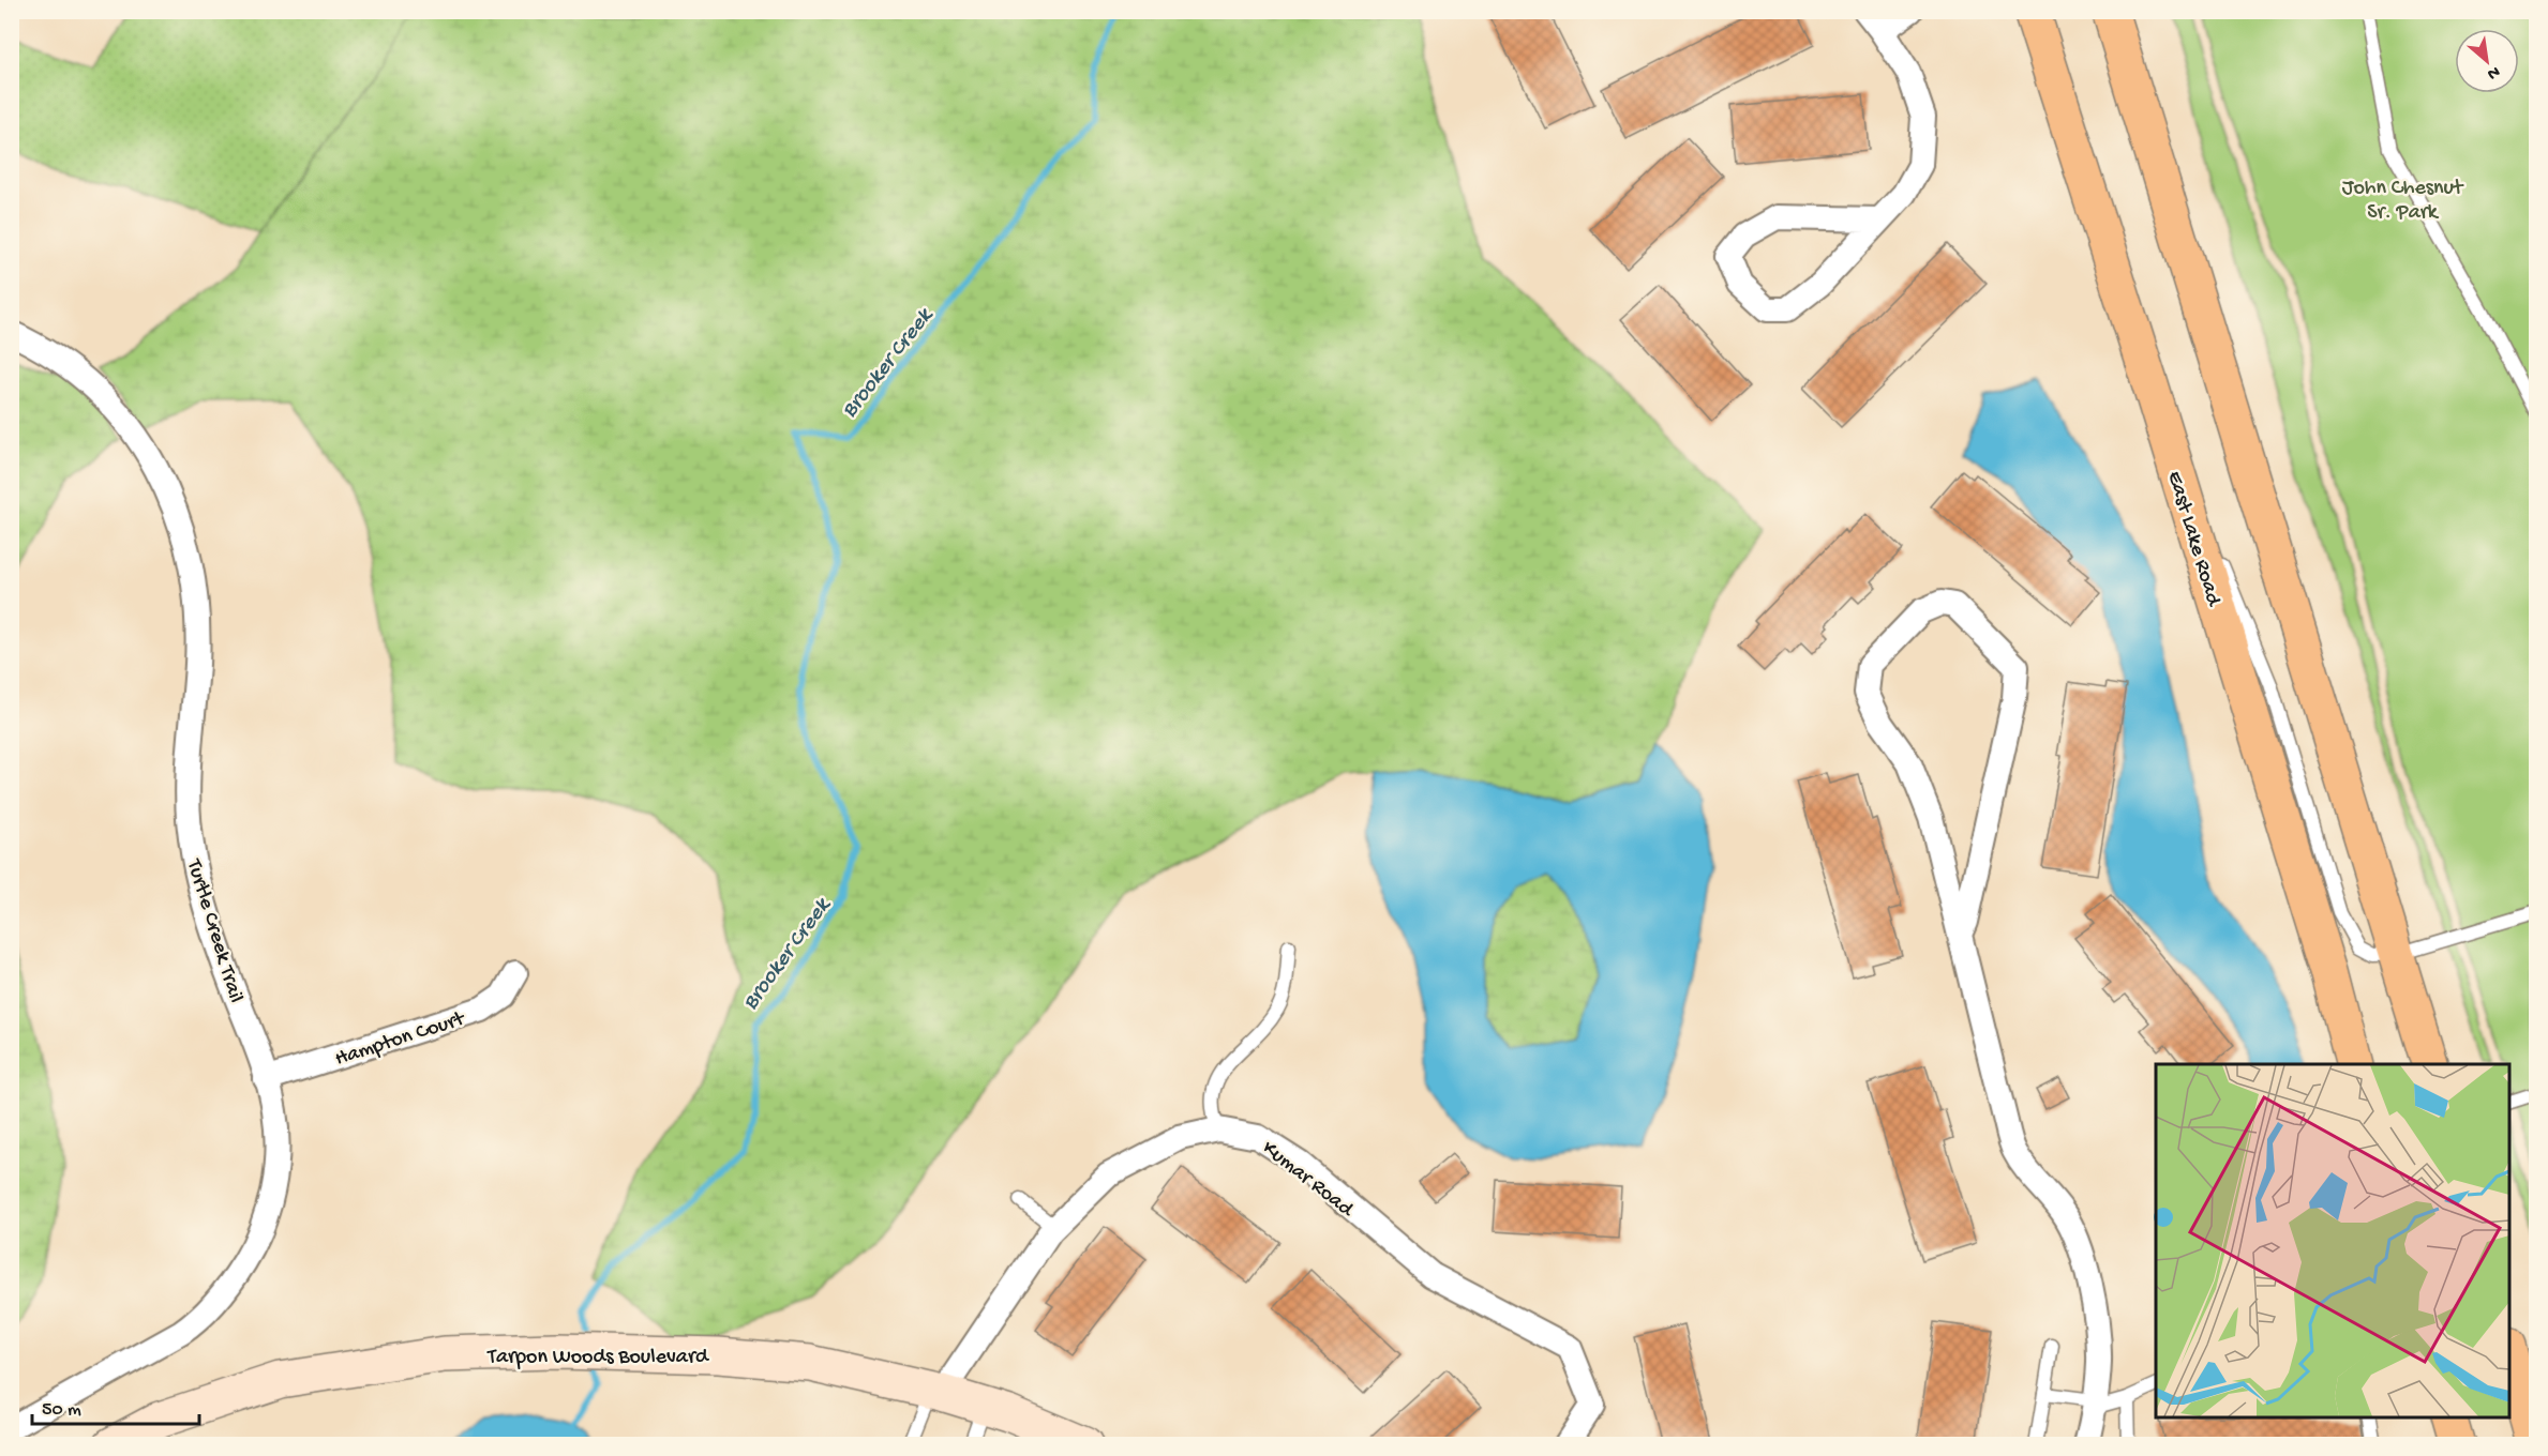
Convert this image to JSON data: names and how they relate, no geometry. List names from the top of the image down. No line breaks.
{"streets":{"main road":["East Lake Road"],"street":["Turtle Creek Trail","Hampton Court","Kumar Road","Tarpon Woods Boulevard"]},"crossings":[["Turtle Creek Trail","Hampton Court"],["Kumar Road","Tarpon Woods Boulevard"]],"water":["Brooker Creek"],"parks":["John Chesnut Sr. Park"],"scale_bar":"50 m","north":"bottom right"}
